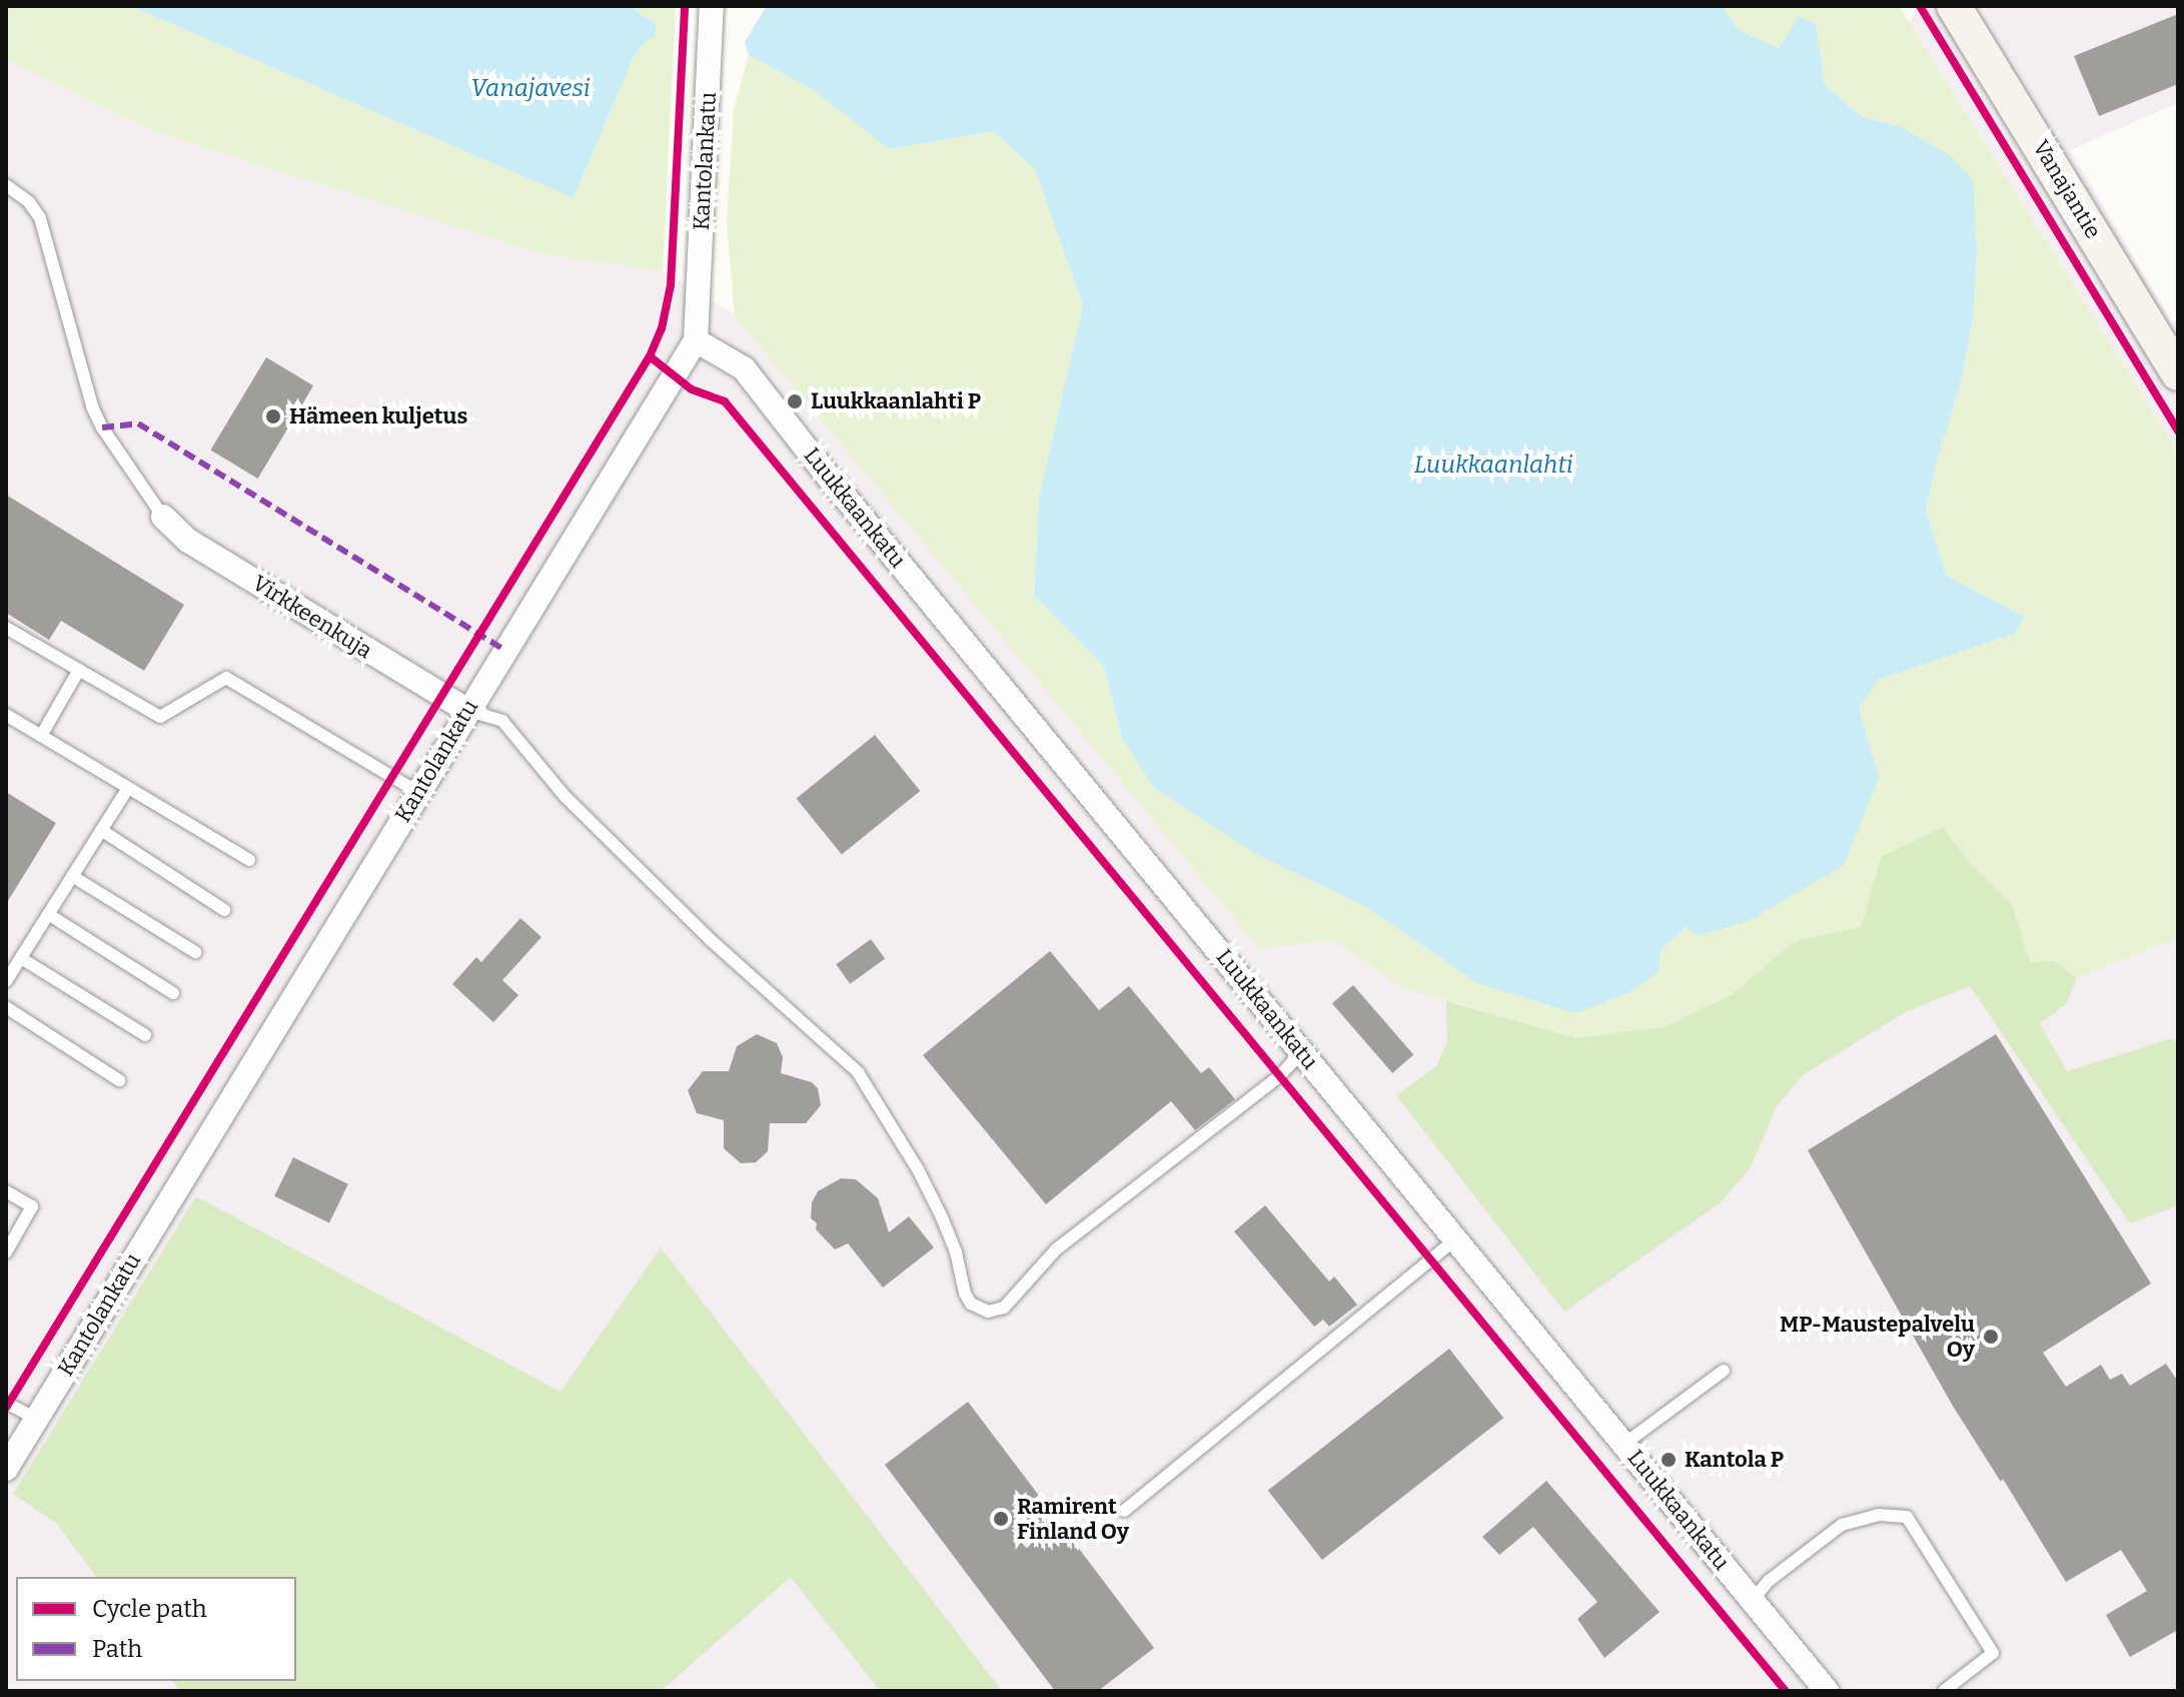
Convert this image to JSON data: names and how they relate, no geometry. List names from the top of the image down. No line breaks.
{"streets":{"street":["Kantolankatu","Vanajantie","Luukkaankatu","Virkkeenkuja"]},"crossings":[["Kantolankatu","Luukkaankatu"],["Kantolankatu","Virkkeenkuja"]],"water":["Vanajavesi","Luukkaanlahti"],"places":["Luukkaanlahti P","Hämeen kuljetus","MP-Maustepalvelu Oy","Kantola P","Ramirent Finland Oy"],"legend":["Cycle path","Path"]}
